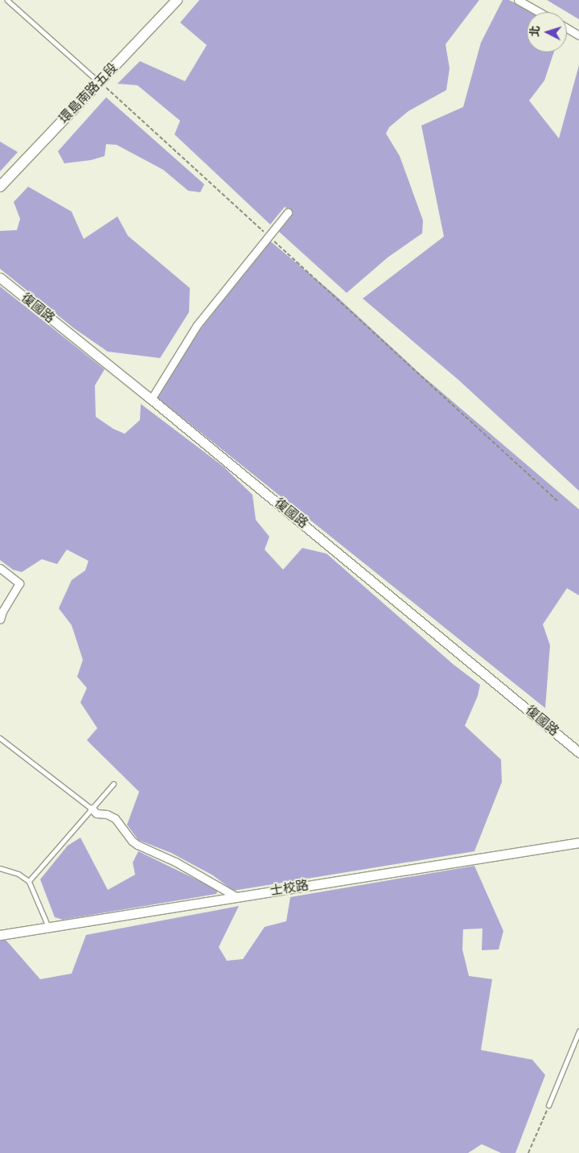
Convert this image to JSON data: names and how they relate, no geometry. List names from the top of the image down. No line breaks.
{"streets":{"main road":["環島南路五段"],"street":["復國路","士校路"]},"north":"left"}
